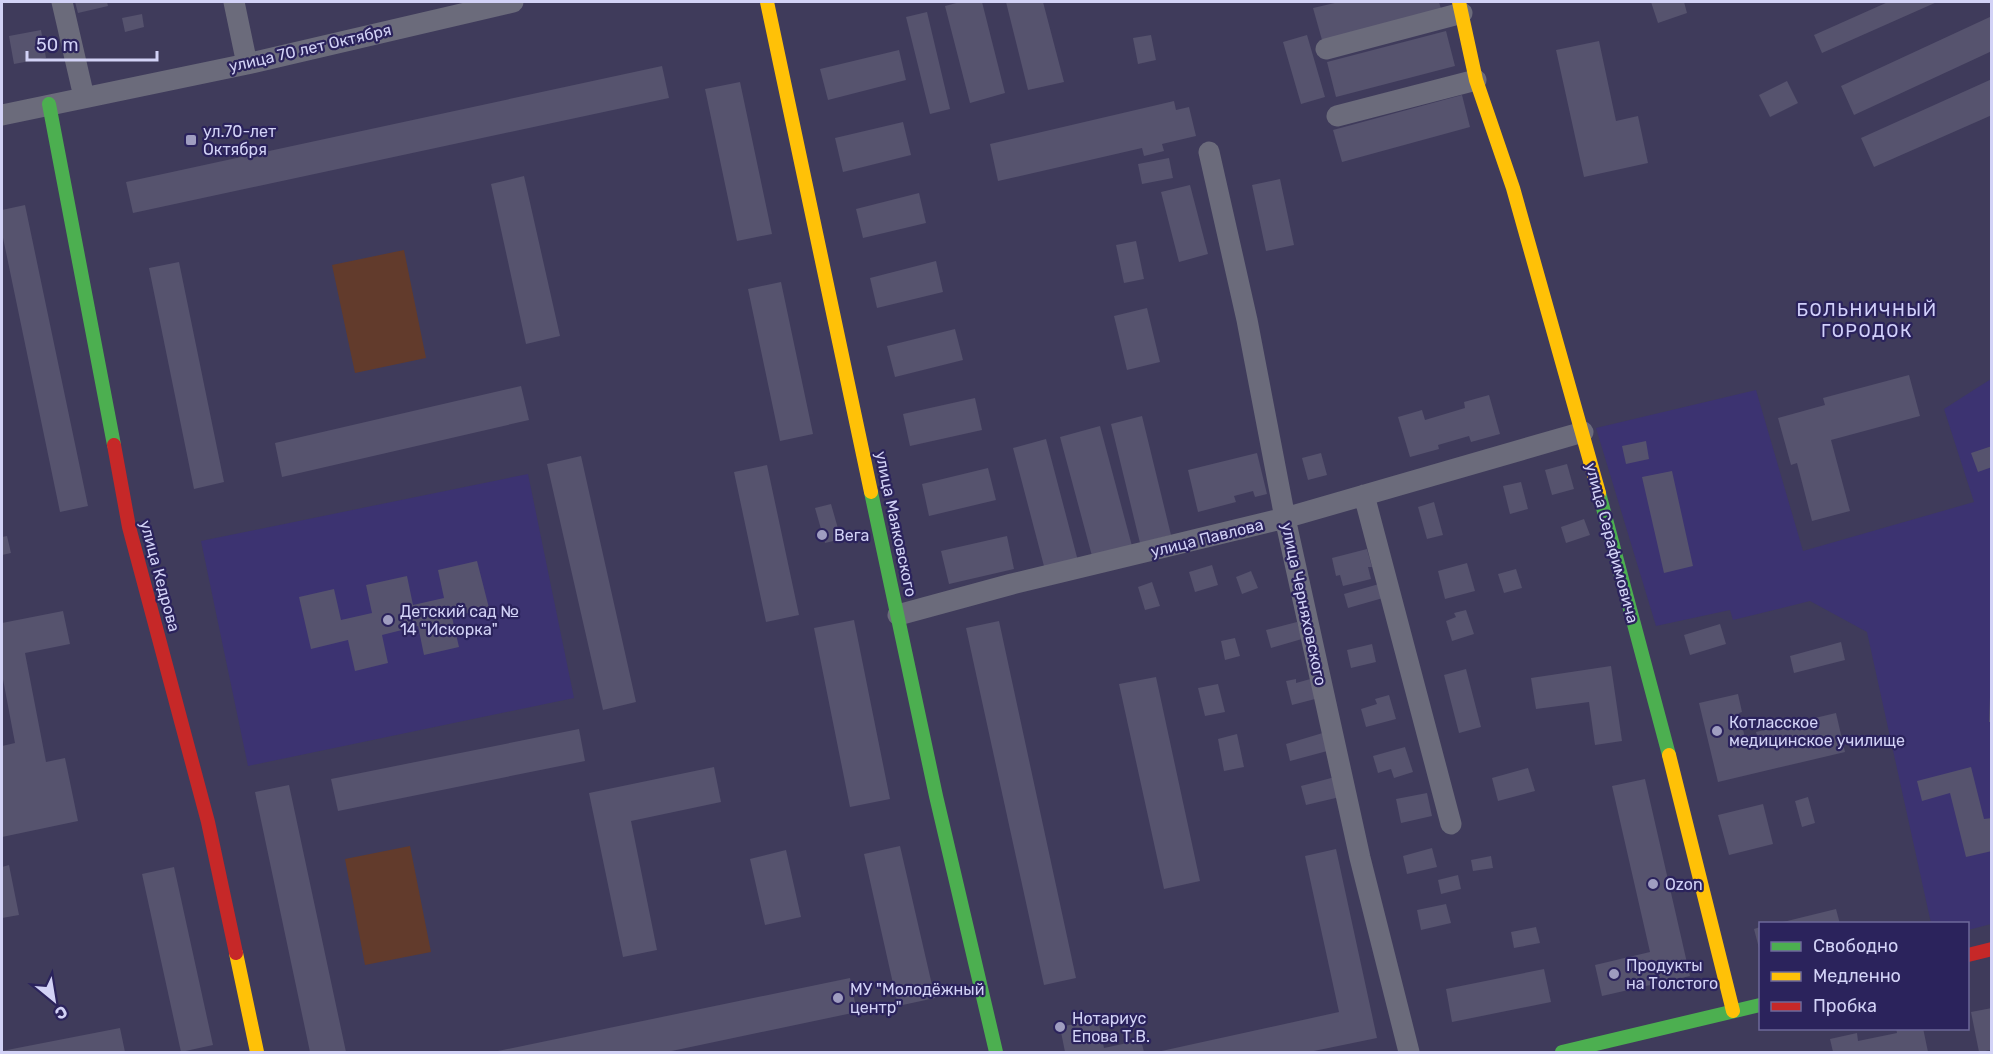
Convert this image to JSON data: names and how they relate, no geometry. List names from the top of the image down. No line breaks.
{"streets":{"street":["улица 70 лет Октября","улица Маяковского","улица Павлова","улица Серафимовича","улица Кедрова","улица Черняховского"]},"crossings":[["улица 70 лет Октября","улица Кедрова"],["улица Маяковского","улица Павлова"],["улица Павлова","улица Серафимовича"],["улица Павлова","улица Черняховского"]],"districts":["БОЛЬНИЧНЫЙ ГОРОДОК"],"places":{"transit":["ул.70-лет Октября"],"other":["Вега","Детский сад № 14 \"Искорка\"","Котласское медицинское училище","Ozon","Продукты на Толстого","МУ \"Молодёжный центр\"","Нотариус Епова Т.В."]},"legend":["Свободно","Медленно","Пробка"],"scale_bar":"50 m","north":"bottom right"}
